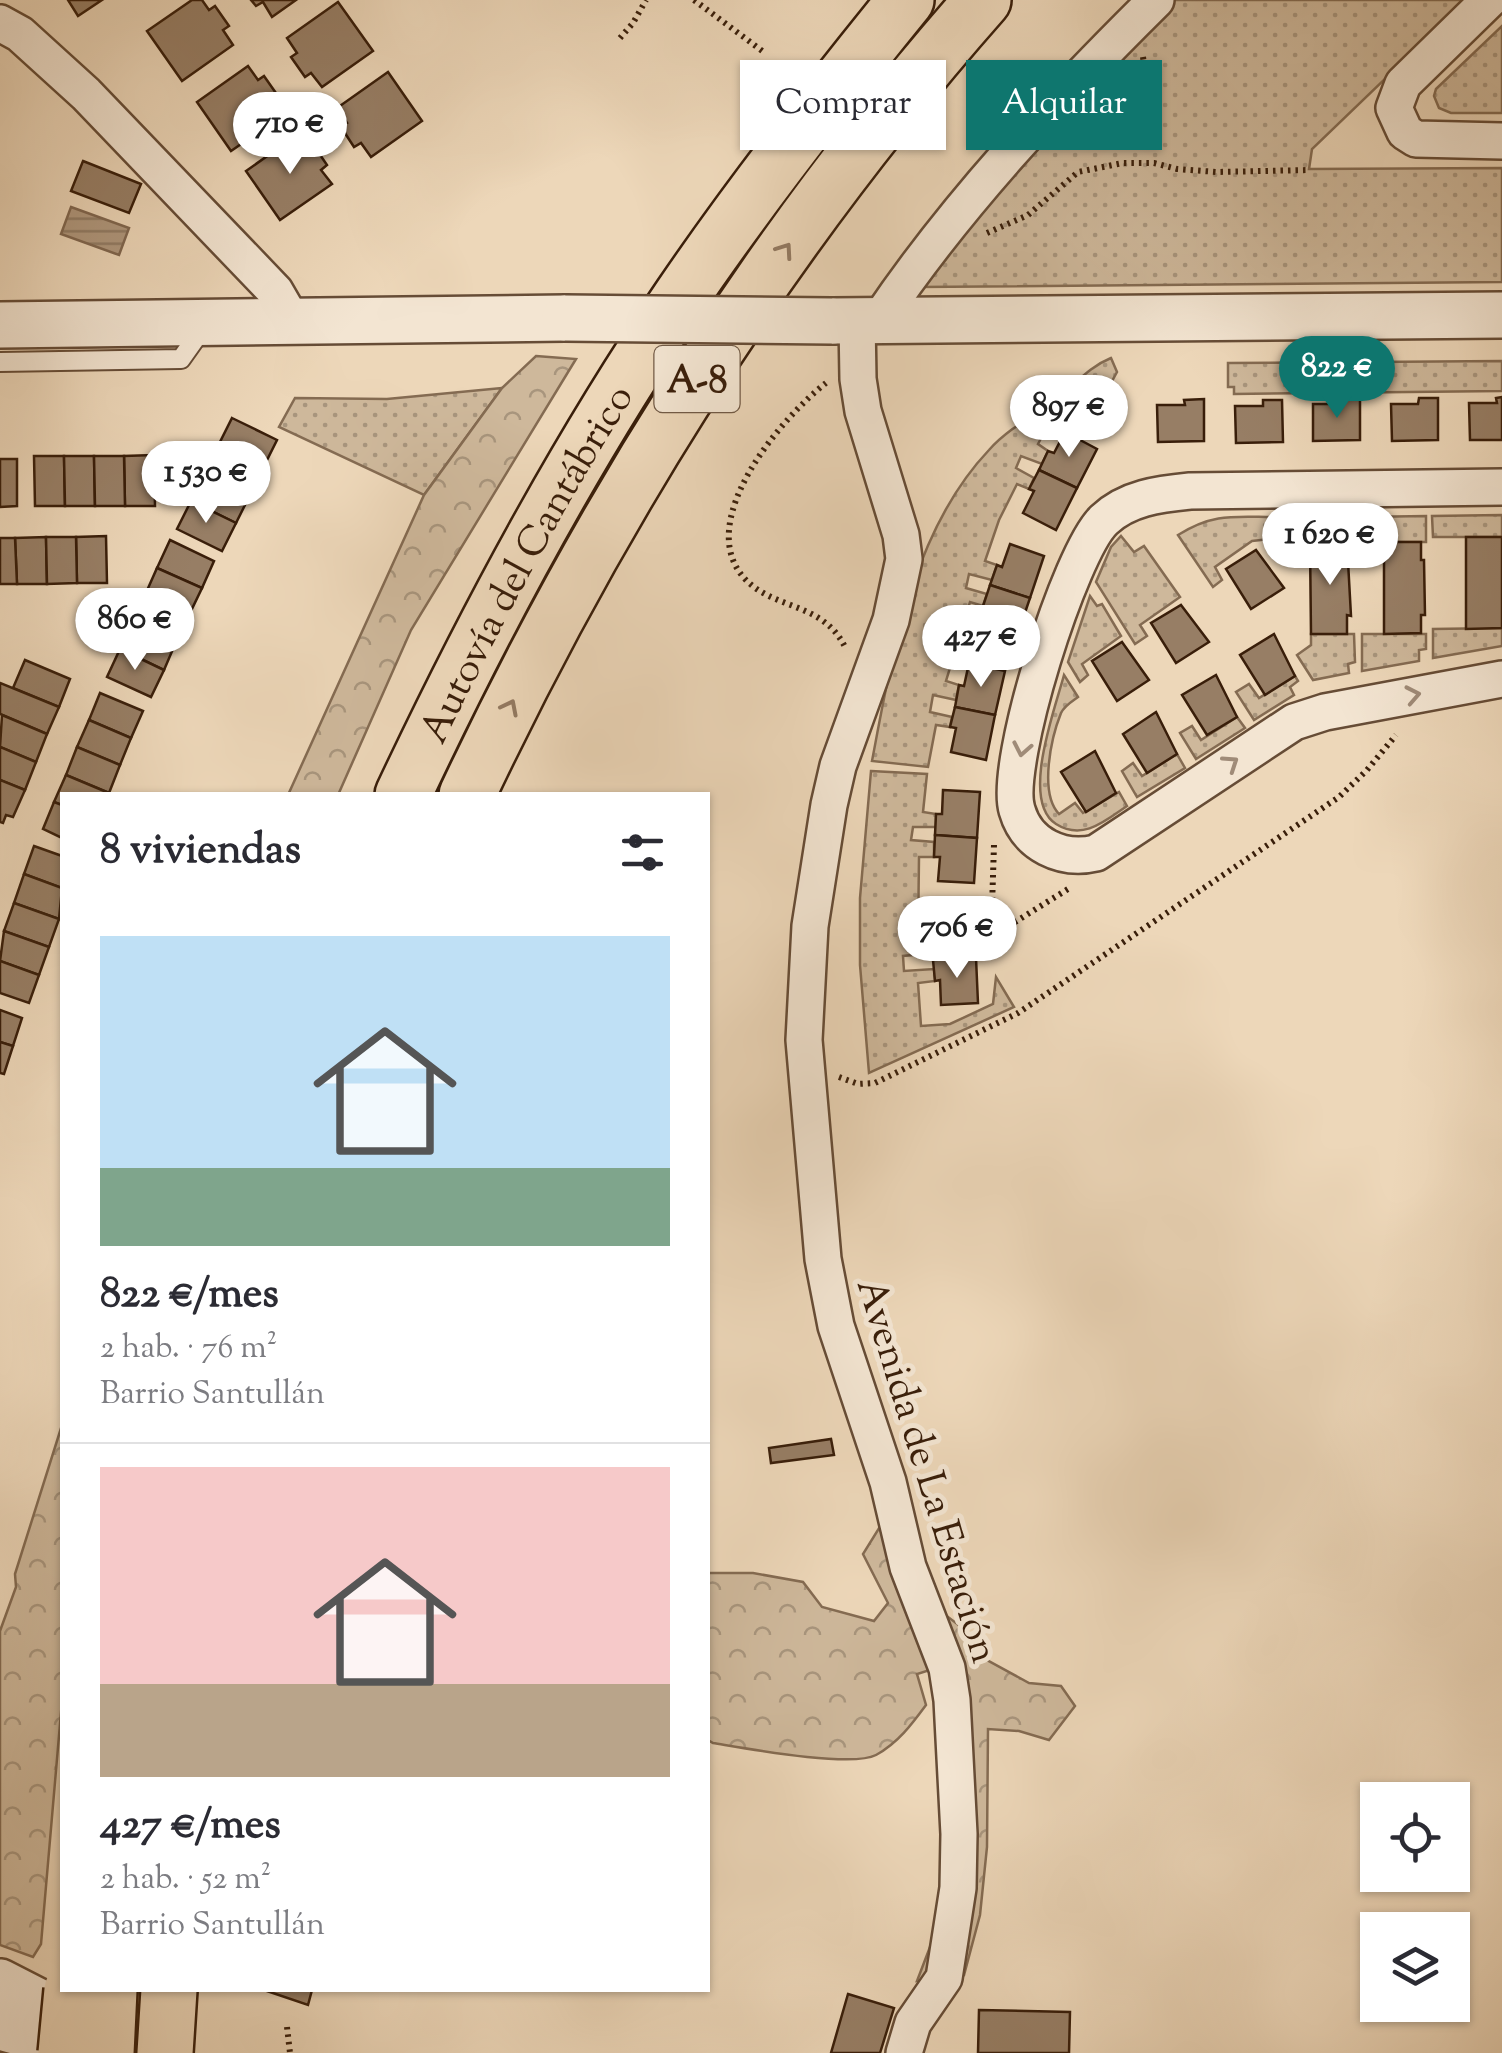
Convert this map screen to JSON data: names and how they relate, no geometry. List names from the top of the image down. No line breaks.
{"streets":{"highway":["A-8","Autovía del Cantábrico"],"street":["Avenida de La Estación"]},"page":{"chip":["Comprar","Alquilar"],"price":["710 €","822 €","897 €","1 530 €","1 620 €","860 €","427 €","706 €"],"heading":"8 viviendas","list":[{"name":"822 €/mes","note":"2 hab. · 76 m² · Barrio Santullán"},{"name":"427 €/mes","note":"2 hab. · 52 m² · Barrio Santullán"}]}}
